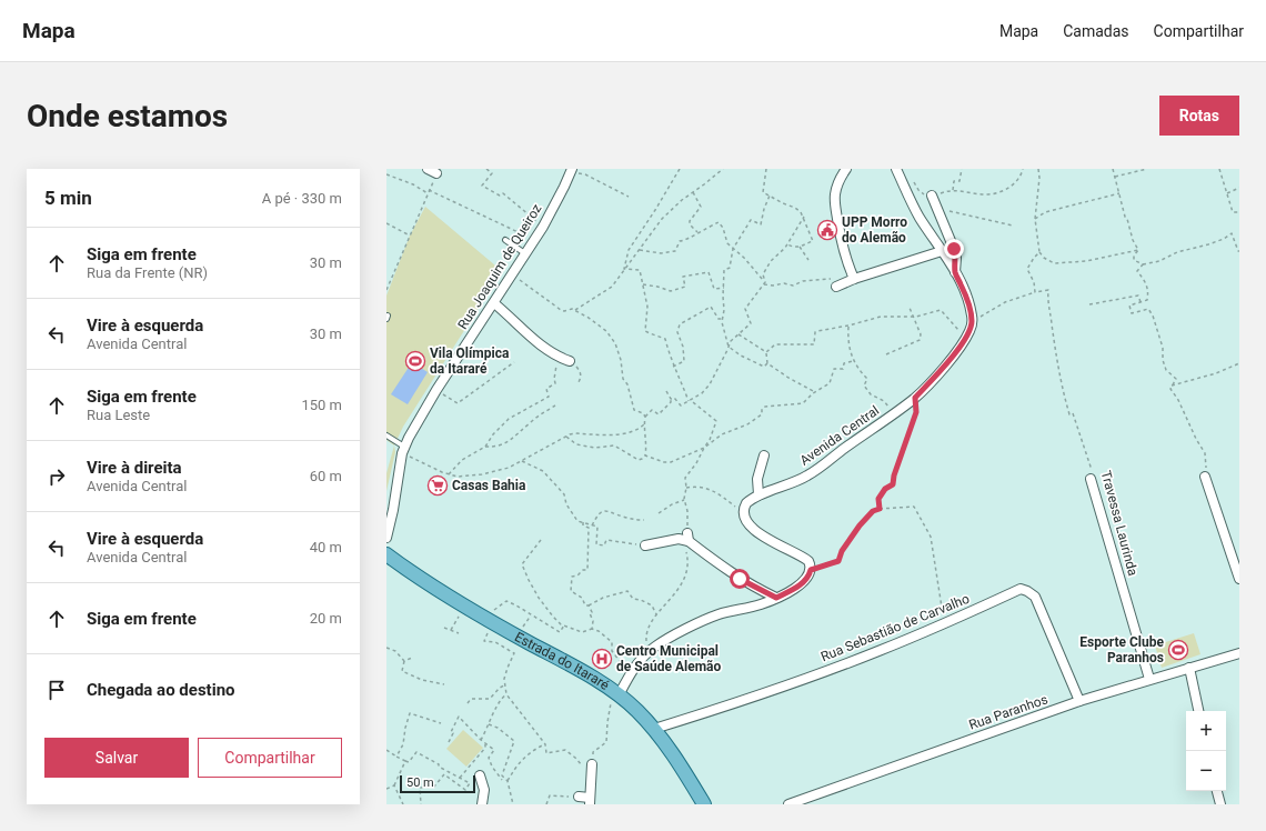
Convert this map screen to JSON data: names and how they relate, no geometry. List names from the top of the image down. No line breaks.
{"streets":{"main road":["Estrada do Itararé"],"street":["Rua Joaquim de Queiroz","Avenida Central","Travessa Laurinda","Rua Sebastião de Carvalho","Rua Paranhos"]},"crossings":[["Travessa Laurinda","Rua Paranhos"],["Rua Sebastião de Carvalho","Estrada do Itararé"],["Rua Sebastião de Carvalho","Rua Paranhos"]],"places":{"public building":["UPP Morro do Alemão"],"sports":["Vila Olímpica da Itararé","Esporte Clube Paranhos"],"supermarket":["Casas Bahia"],"hospital":["Centro Municipal de Saúde Alemão"]},"scale_bar":"50 m","page":{"header":"Mapa","nav":["Mapa","Camadas","Compartilhar"],"buttons":["Rotas",["Salvar","Compartilhar"]],"title":"Onde estamos","heading":["5 min","A pé · 330 m"],"list":[["Siga em frente","Rua da Frente (NR)","30 m"],["Vire à esquerda","Avenida Central","30 m"],["Siga em frente","Rua Leste","150 m"],["Vire à direita","Avenida Central","60 m"],["Vire à esquerda","Avenida Central","40 m"],["Siga em frente","20 m"],"Chegada ao destino"],"map_buttons":["+","−"],"scale":"50 m"}}
